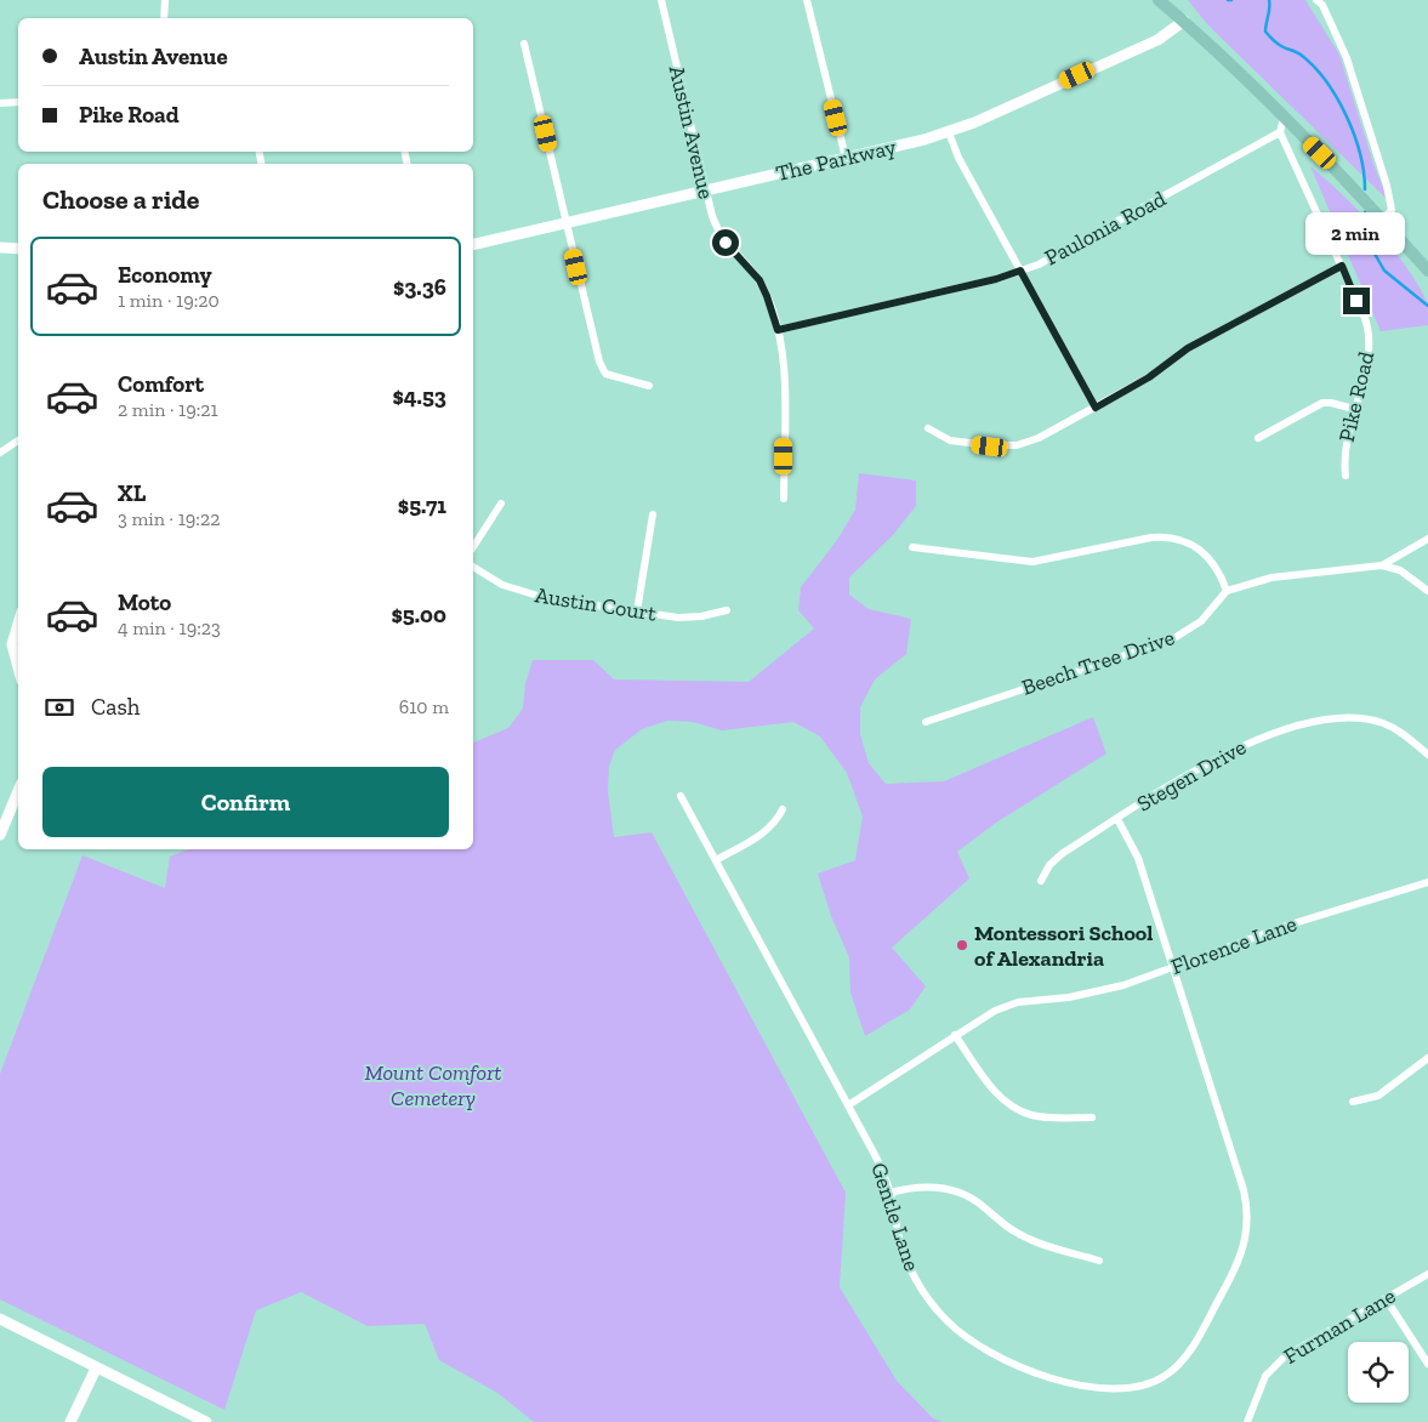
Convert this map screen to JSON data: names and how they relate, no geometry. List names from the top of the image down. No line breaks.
{"streets":{"street":["Austin Avenue","The Parkway","Paulonia Road","Pike Road","Austin Court","Beech Tree Drive","Stegen Drive","Florence Lane","Gentle Lane","Furman Lane"]},"crossings":[["Austin Avenue","The Parkway"],["Austin Avenue","Paulonia Road"],["Paulonia Road","Pike Road"],["Stegen Drive","Gentle Lane"],["Florence Lane","Gentle Lane"]],"parks":["Mount Comfort Cemetery"],"places":["Montessori School of Alexandria"],"page":{"banner":["Austin Avenue","Pike Road"],"heading":"Choose a ride","bubble":"2 min","list":[{"name":"Economy","note":"1 min · 19:20","value":"$3.36"},{"name":"Comfort","note":"2 min · 19:21","value":"$4.53"},{"name":"XL","note":"3 min · 19:22","value":"$5.71"},{"name":"Moto","note":"4 min · 19:23","value":"$5.00"}],"pay":["Cash","610 m"],"buttons":"Confirm"}}
